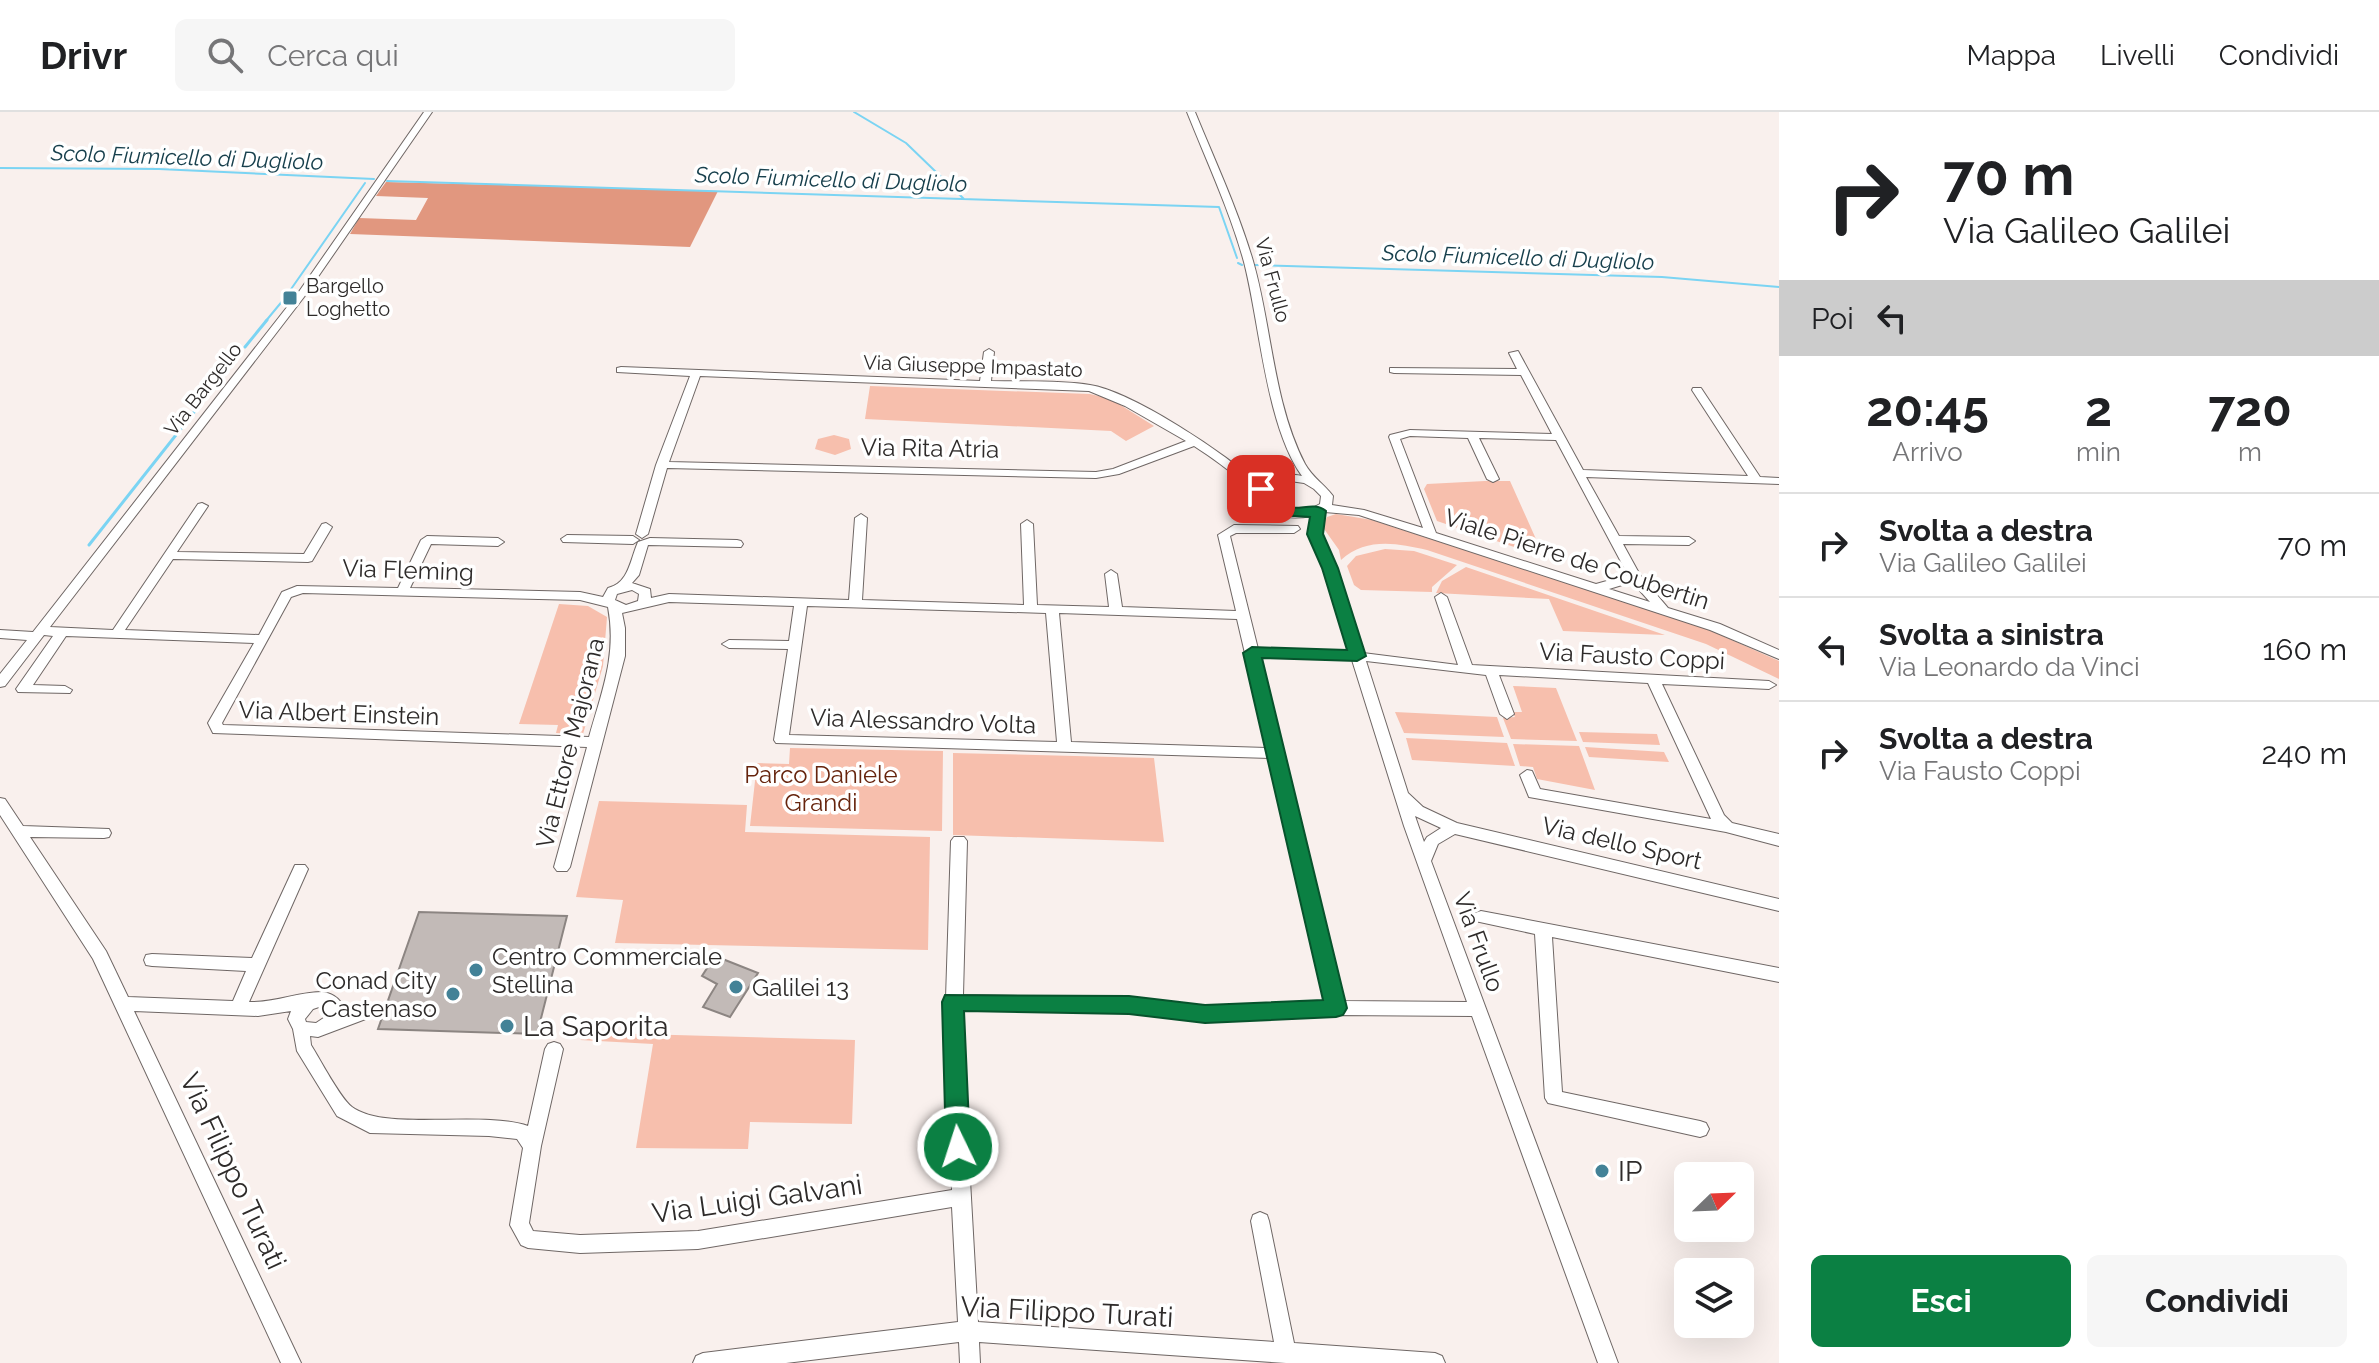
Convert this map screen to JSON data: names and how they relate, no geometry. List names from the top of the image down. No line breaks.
{"streets":{"street":["Via Frullo","Via Giuseppe Impastato","Via Bargello","Via Rita Atria","Viale Pierre de Coubertin","Via Fleming","Via Fausto Coppi","Via Albert Einstein","Via Alessandro Volta","Via Ettore Majorana","Via dello Sport","Via Filippo Turati","Via Luigi Galvani"]},"crossings":[["Via Frullo","Via Giuseppe Impastato"],["Via Frullo","Viale Pierre de Coubertin"],["Via Frullo","Via Fausto Coppi"],["Via Frullo","Via dello Sport"],["Via Giuseppe Impastato","Via Rita Atria"],["Via Giuseppe Impastato","Viale Pierre de Coubertin"],["Via Rita Atria","Via Ettore Majorana"],["Via Fleming","Via Albert Einstein"],["Via Fleming","Via Ettore Majorana"],["Via Albert Einstein","Via Ettore Majorana"]],"water":["Scolo Fiumicello di Dugliolo"],"parks":["Parco Daniele Grandi"],"places":{"transit":["Bargello Loghetto"],"other":["Centro Commerciale Stellina","Galilei 13","Conad City Castenaso","La Saporita","IP"]},"north":"top right","page":{"header":"Drivr","search":"Cerca qui","nav":["Mappa","Livelli","Condividi"],"turn":["70 m","Via Galileo Galilei"],"then":"Poi","eta":["20:45","Arrivo","2","min","720","m"],"list":[{"name":"Svolta a destra","note":"Via Galileo Galilei","value":"70 m"},{"name":"Svolta a sinistra","note":"Via Leonardo da Vinci","value":"160 m"},{"name":"Svolta a destra","note":"Via Fausto Coppi","value":"240 m"}],"buttons":["Esci","Condividi"]}}
